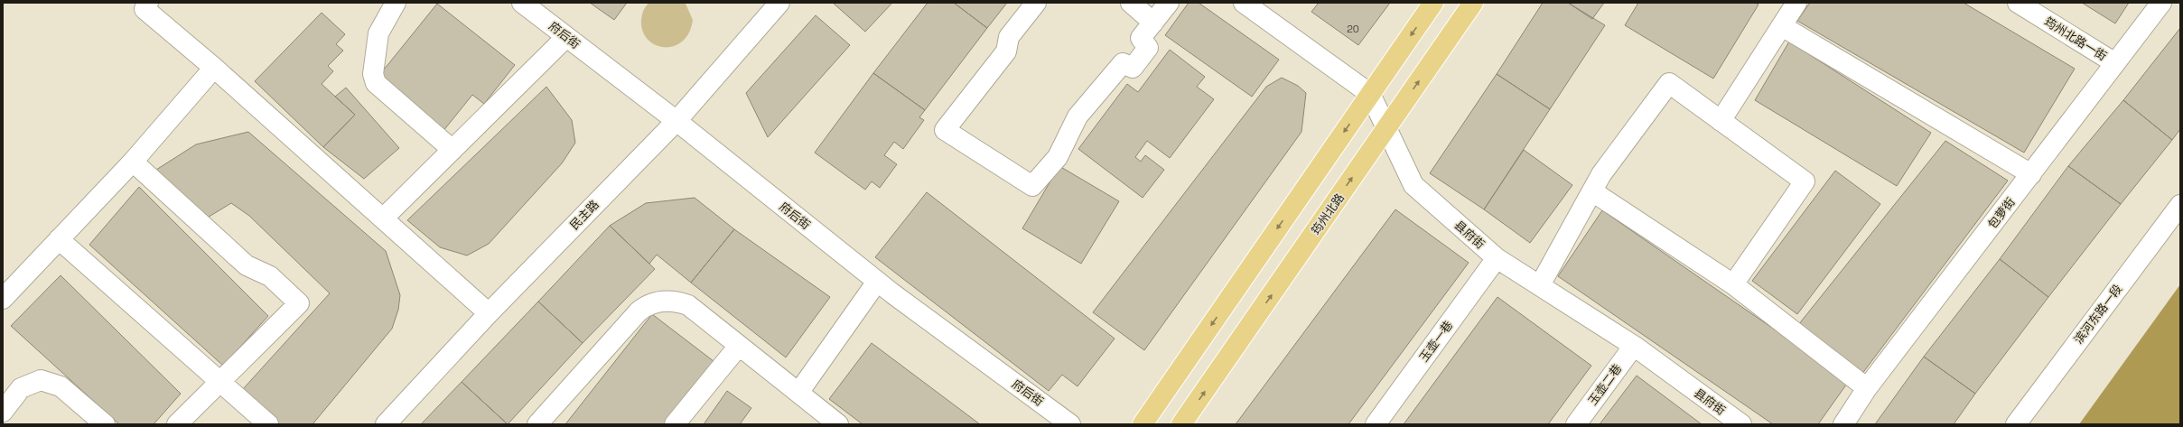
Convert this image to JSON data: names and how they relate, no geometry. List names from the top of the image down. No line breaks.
{"streets":{"main road":["筠州北路"],"street":["府后街","筠州北路一街","包萝街","民主路","县府街","滨河东路一段","玉壶一巷","玉壶二巷"]},"crossings":[["府后街","民主路"],["筠州北路一街","包萝街"],["筠州北路","县府街"],["县府街","玉壶一巷"],["县府街","玉壶二巷"]],"house_numbers":["20"]}
